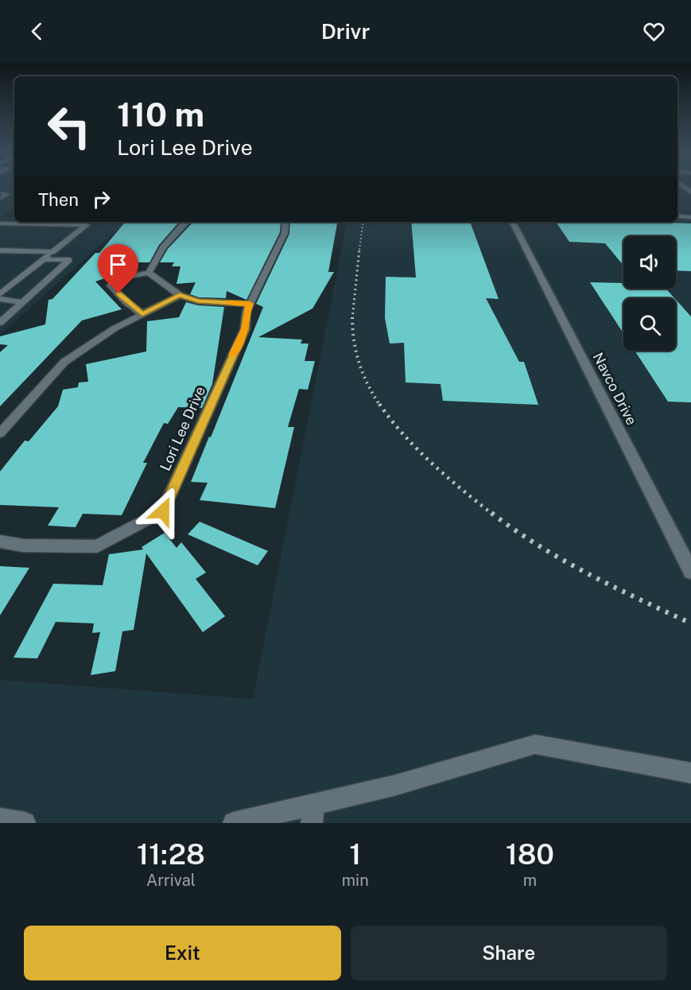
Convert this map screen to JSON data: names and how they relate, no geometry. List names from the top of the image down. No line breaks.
{"streets":{"street":["Navco Drive"],"lane":["Lori Lee Drive"]},"page":{"header":"Drivr","turn":["110 m","Lori Lee Drive"],"then":"Then","eta":["11:28","Arrival","1","min","180","m"],"buttons":["Exit","Share"]}}
